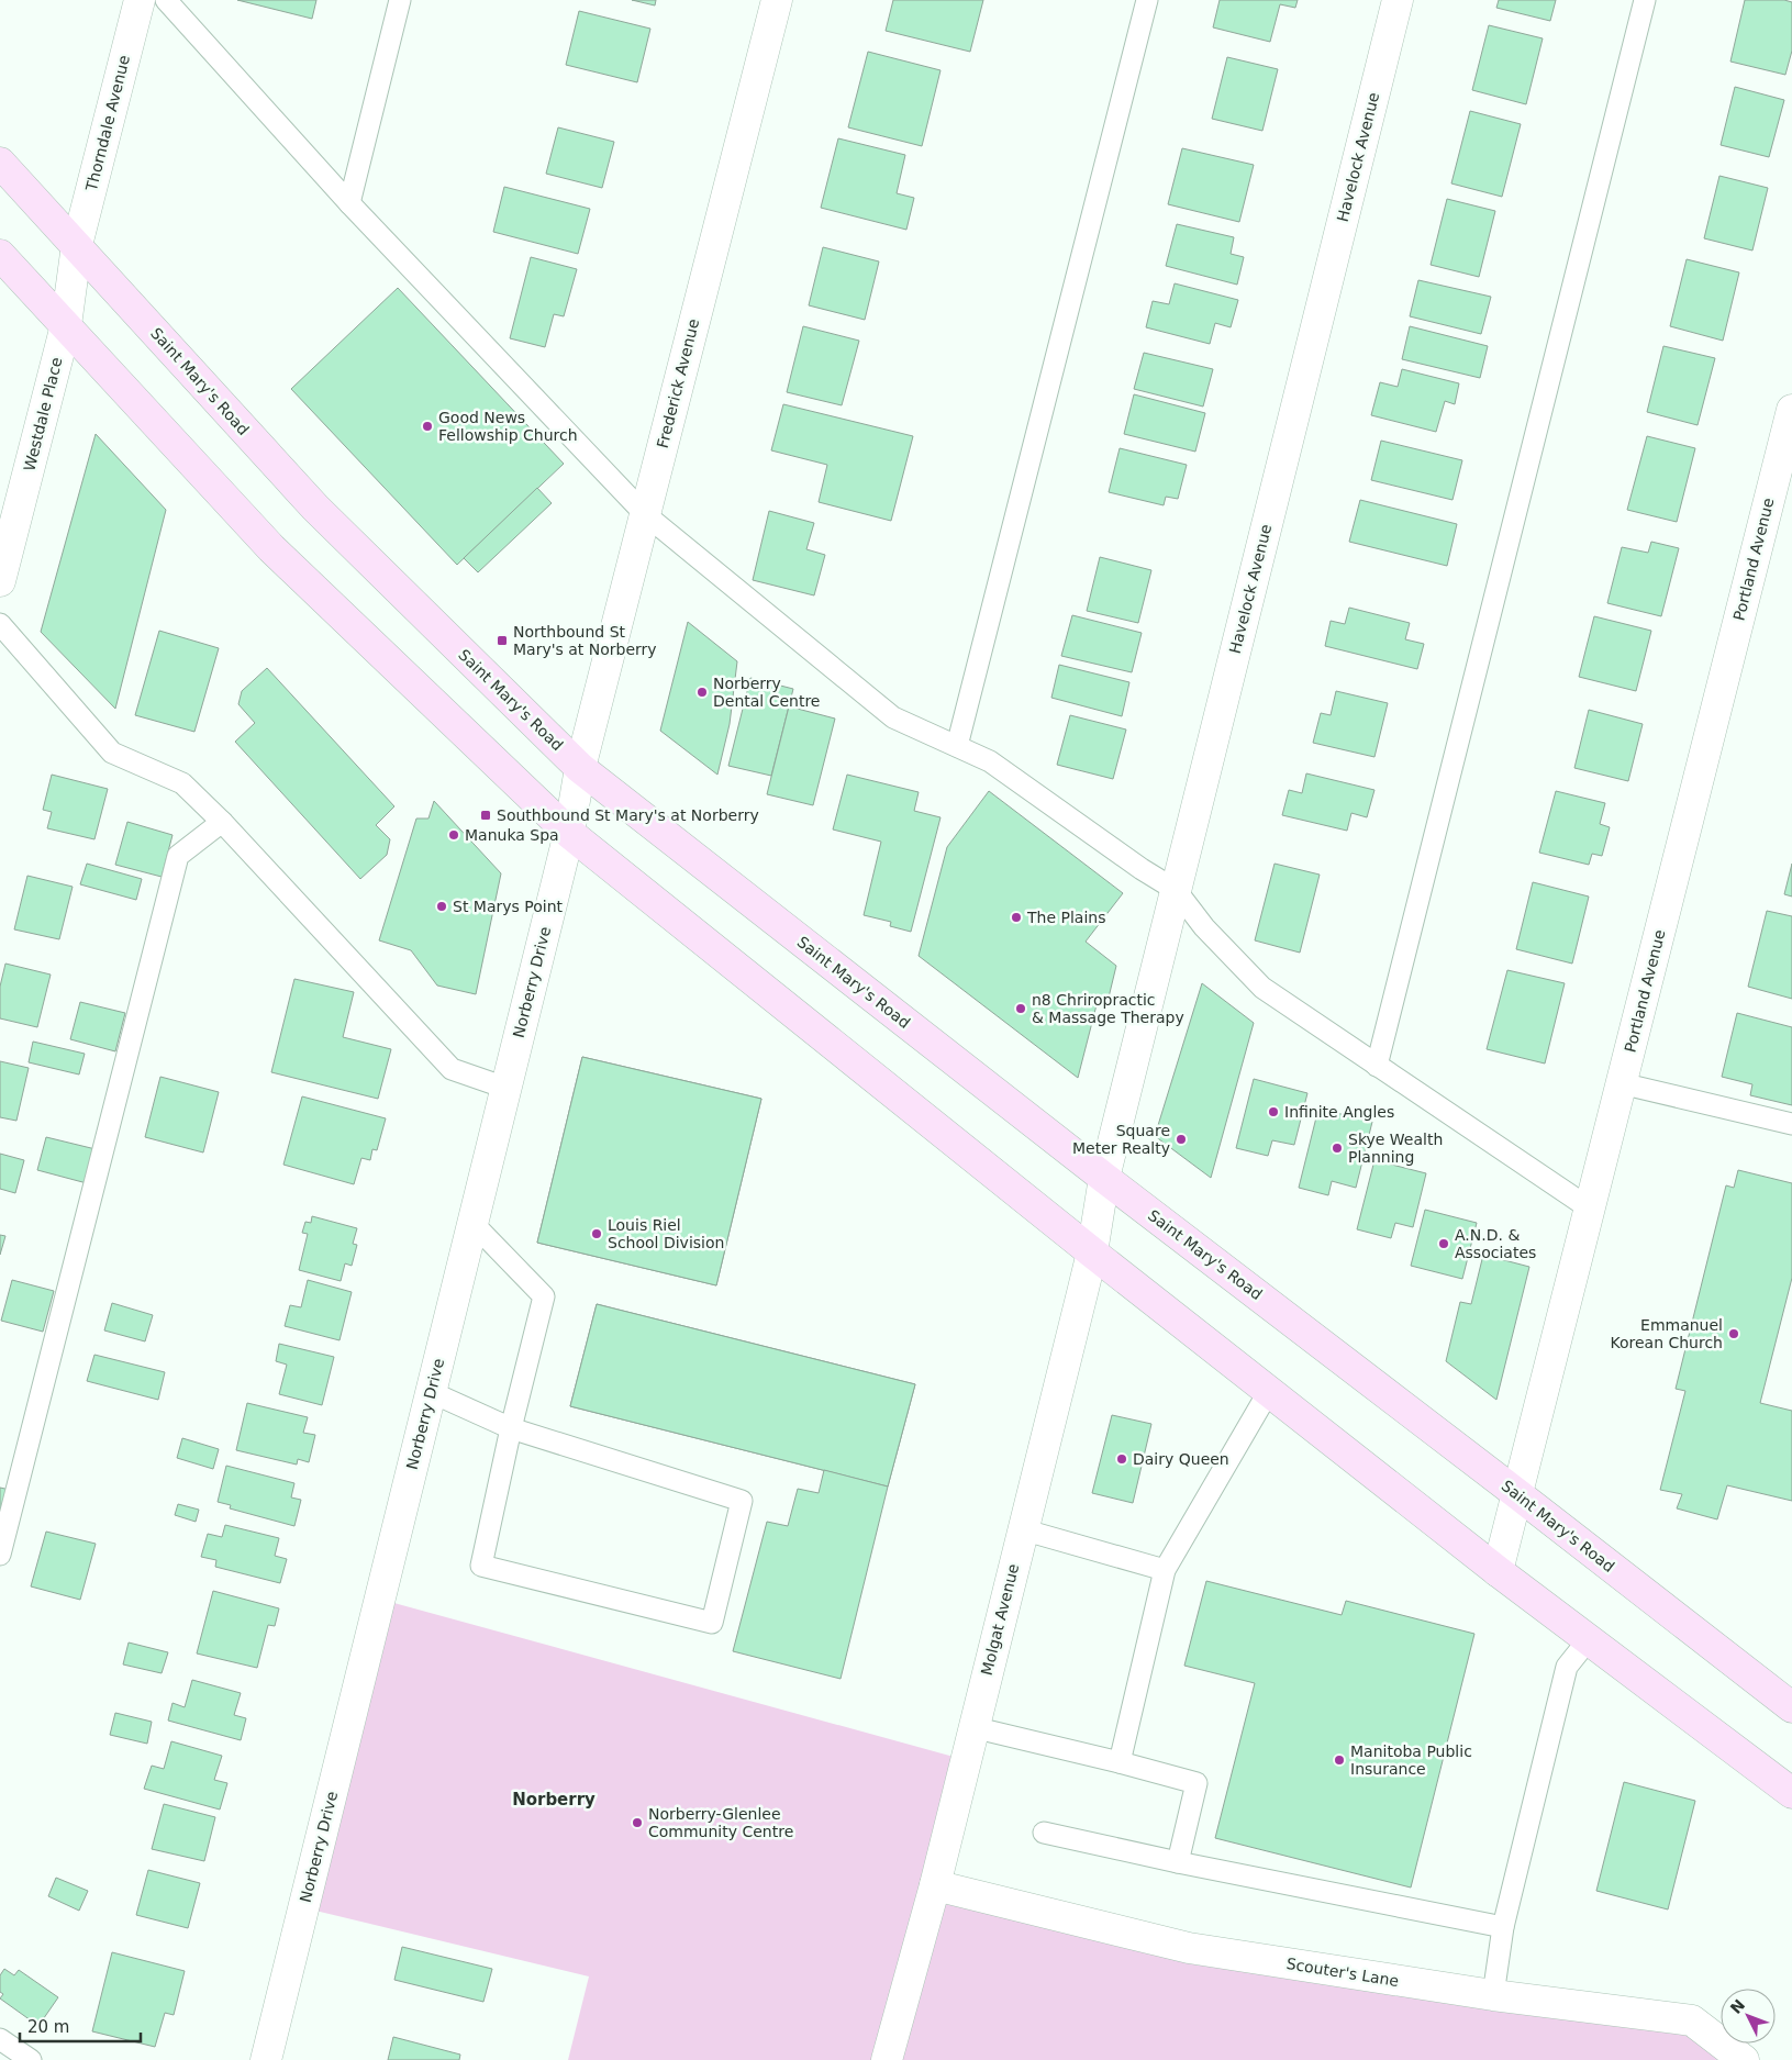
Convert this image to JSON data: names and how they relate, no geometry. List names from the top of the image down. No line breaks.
{"streets":{"main road":["Saint Mary's Road"],"street":["Thorndale Avenue","Havelock Avenue","Frederick Avenue","Westdale Place","Portland Avenue","Norberry Drive","Molgat Avenue","Scouter's Lane"]},"crossings":[["Thorndale Avenue","Saint Mary's Road"],["Thorndale Avenue","Westdale Place"],["Havelock Avenue","Saint Mary's Road"],["Havelock Avenue","Molgat Avenue"],["Saint Mary's Road","Frederick Avenue"],["Saint Mary's Road","Westdale Place"],["Saint Mary's Road","Portland Avenue"],["Saint Mary's Road","Norberry Drive"],["Saint Mary's Road","Molgat Avenue"],["Frederick Avenue","Norberry Drive"],["Molgat Avenue","Scouter's Lane"]],"districts":["Norberry"],"places":{"other":["Good News Fellowship Church","Norberry Dental Centre","Manuka Spa","St Marys Point","The Plains","n8 Chriropractic & Massage Therapy","Infinite Angles","Square Meter Realty","Skye Wealth Planning","Louis Riel School Division","A.N.D. & Associates","Emmanuel Korean Church","Dairy Queen","Manitoba Public Insurance","Norberry-Glenlee Community Centre"],"transit":["Northbound St Mary's at Norberry","Southbound St Mary's at Norberry"]},"scale_bar":"20 m","north":"top left"}
